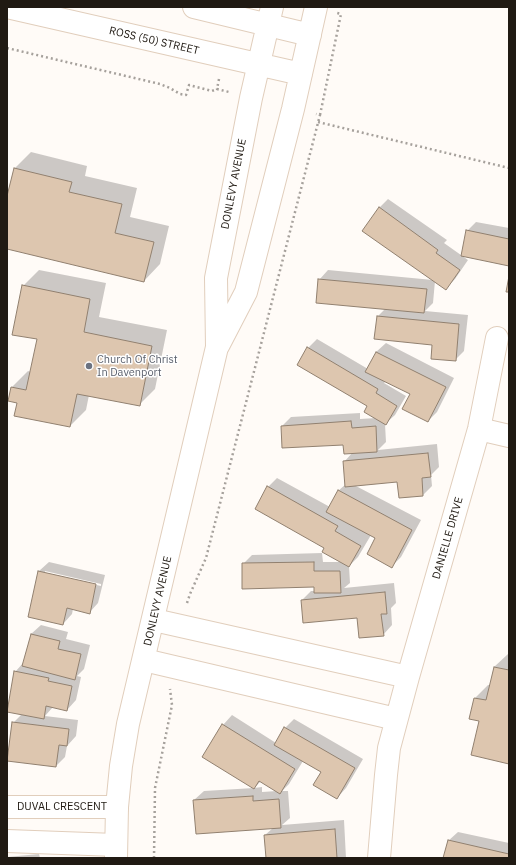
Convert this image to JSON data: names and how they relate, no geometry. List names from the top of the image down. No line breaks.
{"streets":{"street":["ROSS (50) STREET","DONLEVY AVENUE","DANIELLE DRIVE","DUVAL CRESCENT"]},"crossings":[["ROSS (50) STREET","DONLEVY AVENUE"],["DONLEVY AVENUE","DUVAL CRESCENT"]],"places":["Church Of Christ In Davenport"]}
